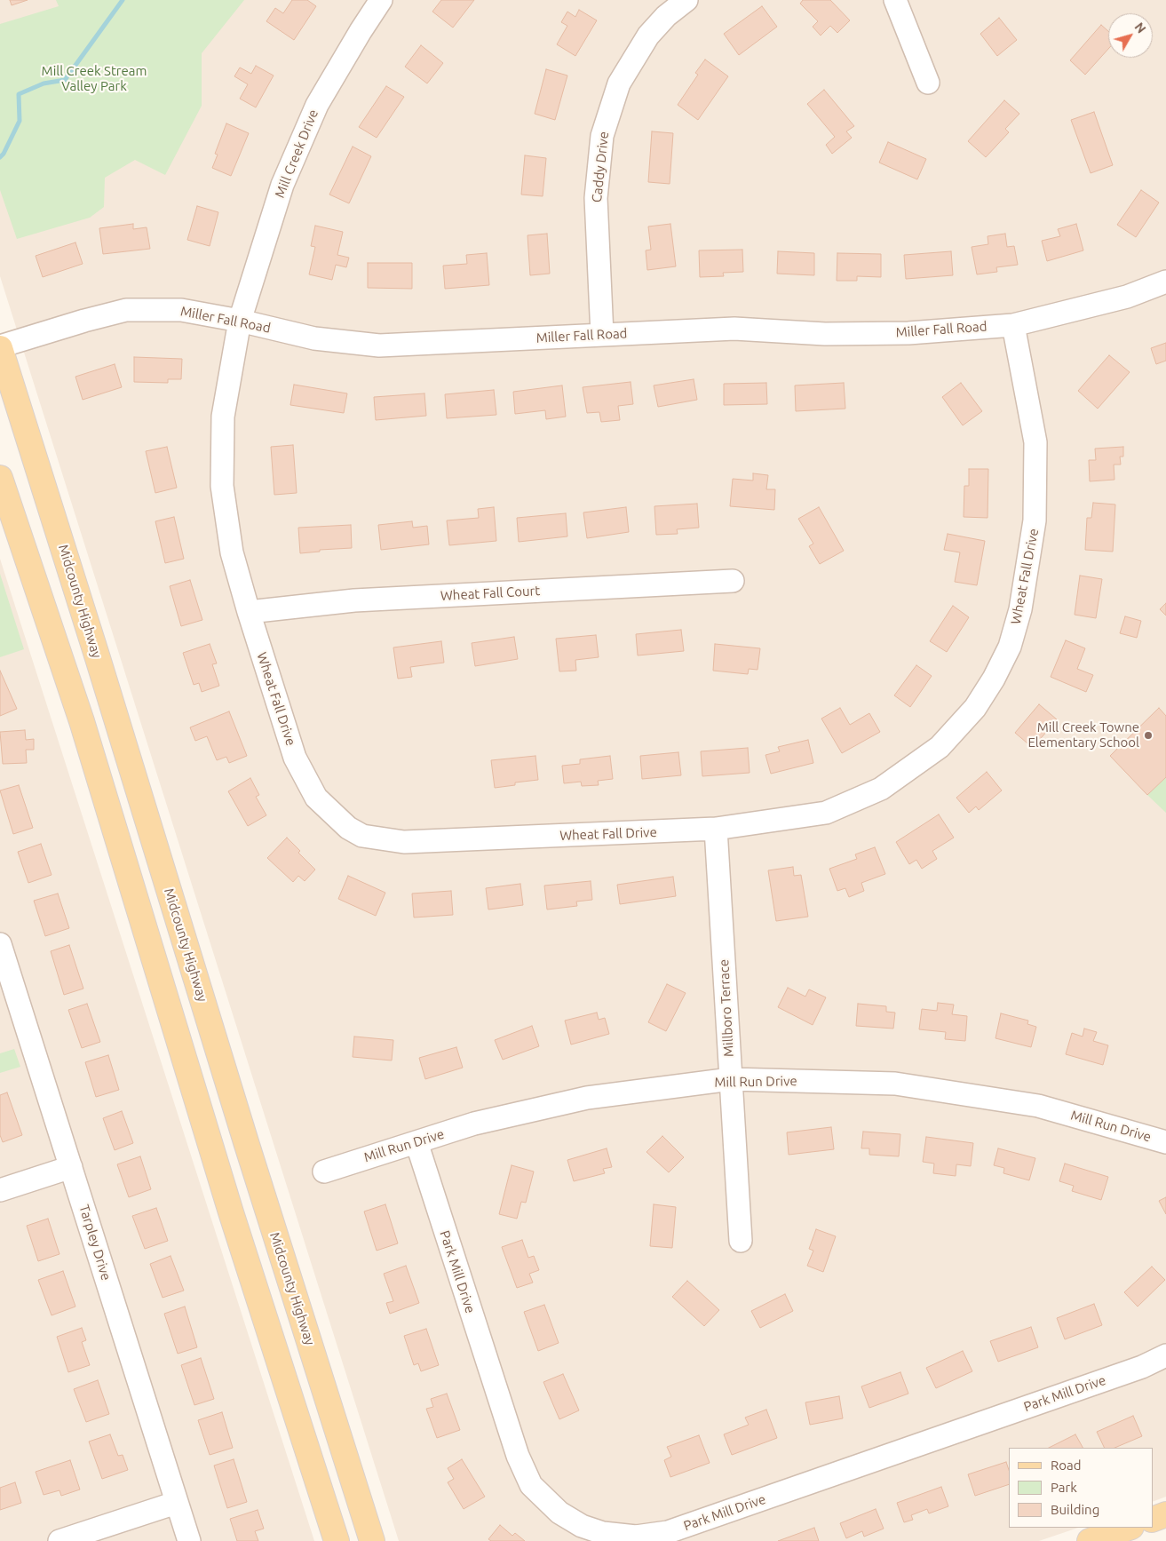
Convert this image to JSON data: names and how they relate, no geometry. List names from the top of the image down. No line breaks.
{"streets":{"main road":["Midcounty Highway"],"street":["Mill Creek Drive","Caddy Drive","Miller Fall Road","Wheat Fall Drive","Wheat Fall Court","Millboro Terrace","Mill Run Drive","Tarpley Drive","Park Mill Drive"]},"crossings":[["Mill Creek Drive","Miller Fall Road"],["Mill Creek Drive","Wheat Fall Drive"],["Caddy Drive","Miller Fall Road"],["Miller Fall Road","Wheat Fall Drive"],["Miller Fall Road","Midcounty Highway"],["Wheat Fall Drive","Wheat Fall Court"],["Wheat Fall Drive","Millboro Terrace"],["Millboro Terrace","Mill Run Drive"],["Mill Run Drive","Park Mill Drive"]],"parks":["Mill Creek Stream Valley Park"],"places":["Mill Creek Towne Elementary School"],"legend":["Road","Park","Building"],"north":"top right"}
